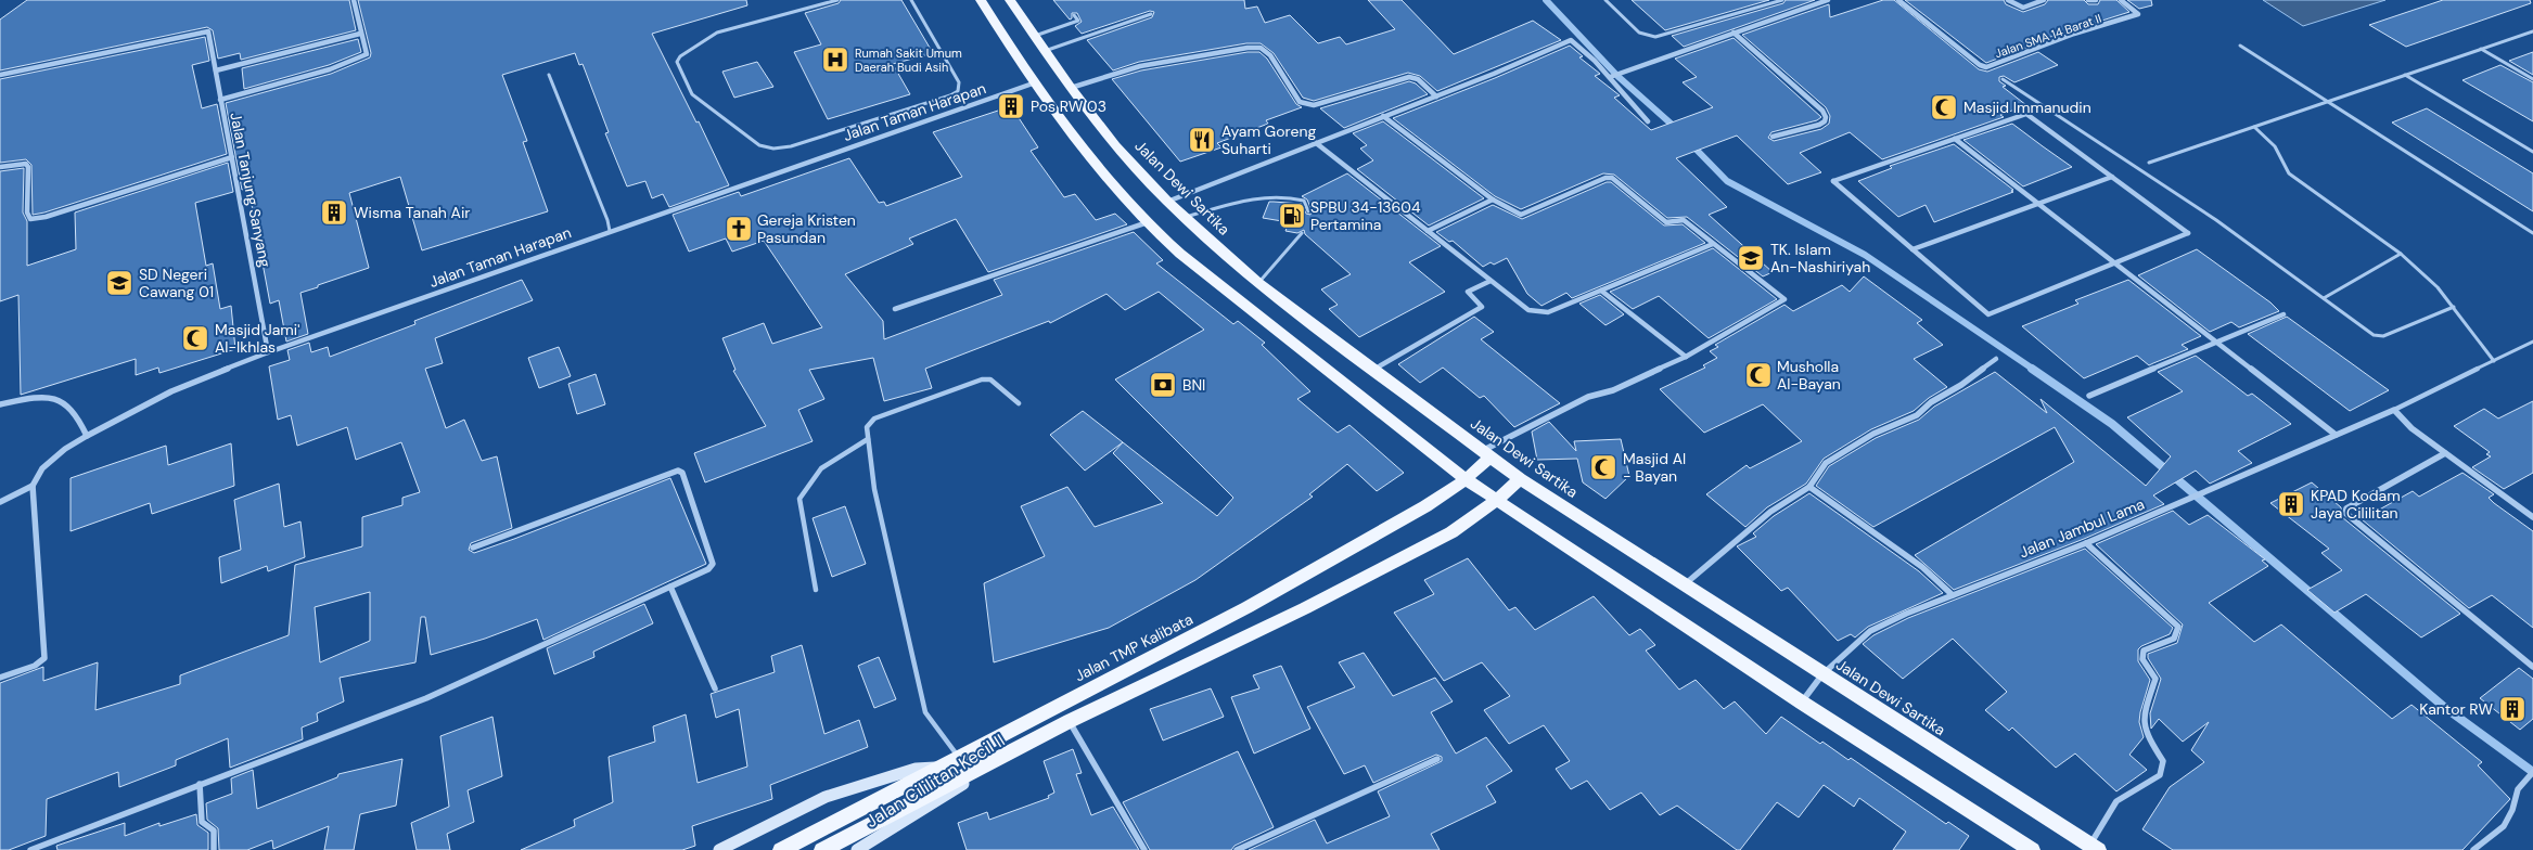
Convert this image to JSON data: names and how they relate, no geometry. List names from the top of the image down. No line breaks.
{"streets":{"main road":["Jalan Dewi Sartika","Jalan TMP Kalibata"],"street":["Jalan SMA 14 Barat II","Jalan Taman Harapan","Jalan Tanjung Sanyang","Jalan Jambul Lama","Jalan Cililitan Kecil II"]},"crossings":[["Jalan Taman Harapan","Jalan Tanjung Sanyang"],["Jalan Dewi Sartika","Jalan Jambul Lama"],["Jalan Dewi Sartika","Jalan TMP Kalibata"]],"places":{"hospital":["Rumah Sakit Umum Daerah Budi Asih"],"building":["Pos RW 03","Wisma Tanah Air","KPAD Kodam Jaya Cililitan","Kantor RW"],"mosque":["Masjid Immanudin","Masjid Jami' Al-Ikhlas","Musholla Al-Bayan","Masjid Al - Bayan"],"restaurant":["Ayam Goreng Suharti"],"fuel station":["SPBU 34-13604 Pertamina"],"church":["Gereja Kristen Pasundan"],"school or university":["TK. Islam An-Nashiriyah","SD Negeri Cawang 01"],"bank":["BNI"]}}
